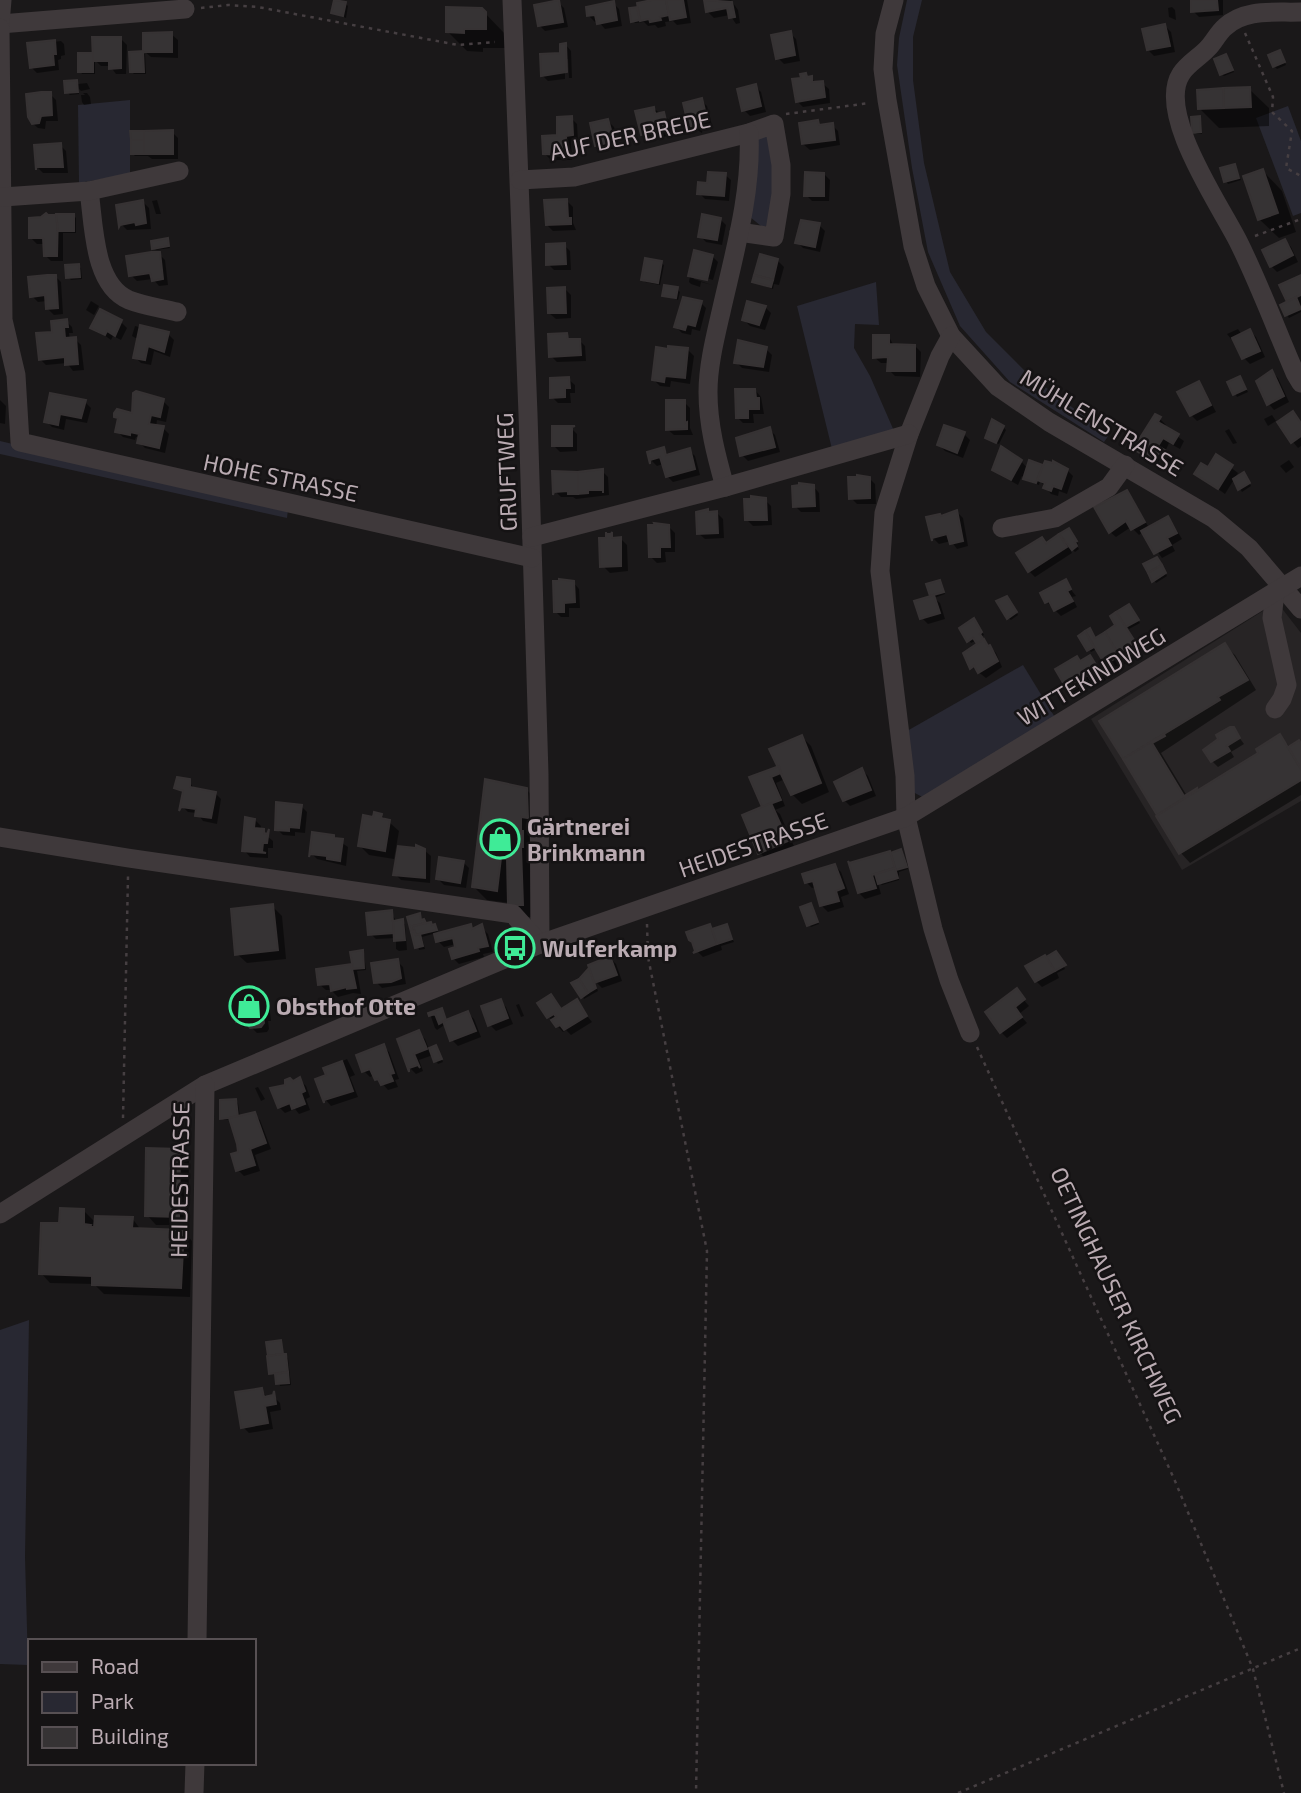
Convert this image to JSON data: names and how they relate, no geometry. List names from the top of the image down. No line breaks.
{"streets":{"street":["AUF DER BREDE","MÜHLENSTRASSE","GRUFTWEG","HOHE STRASSE","WITTEKINDWEG","HEIDESTRASSE"],"path":["OETINGHAUSER KIRCHWEG"]},"crossings":[["AUF DER BREDE","GRUFTWEG"],["MÜHLENSTRASSE","WITTEKINDWEG"],["GRUFTWEG","HOHE STRASSE"],["GRUFTWEG","HEIDESTRASSE"],["WITTEKINDWEG","HEIDESTRASSE"]],"places":{"shop":["Gärtnerei Brinkmann","Obsthof Otte"],"bus stop":["Wulferkamp"]},"legend":["Road","Park","Building"]}
